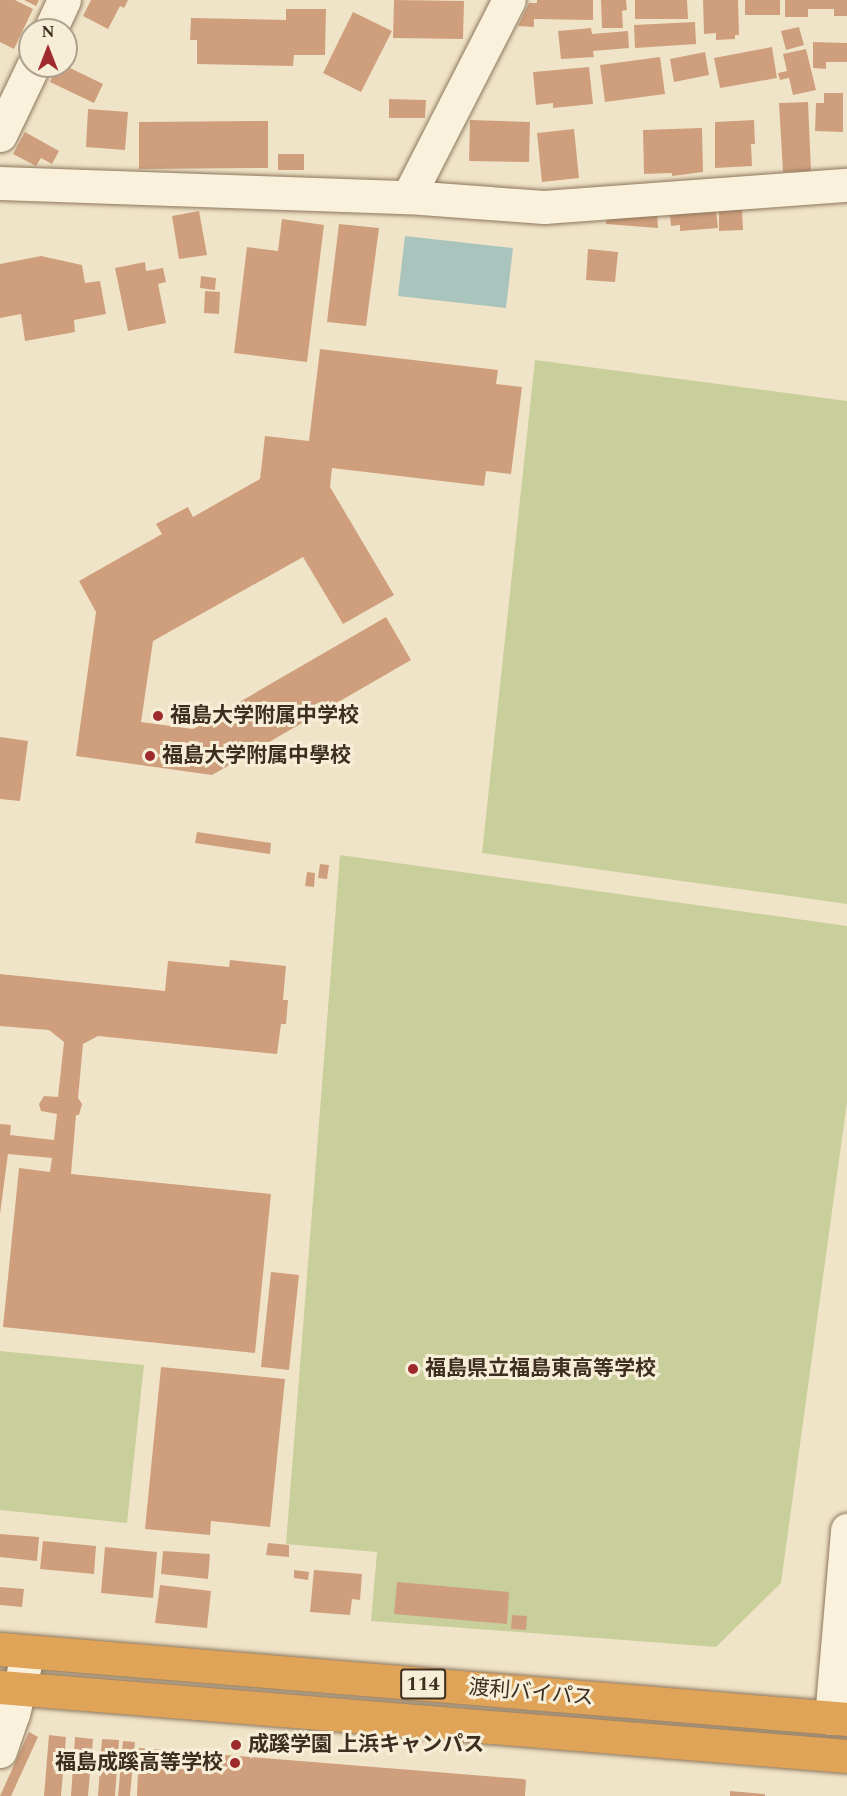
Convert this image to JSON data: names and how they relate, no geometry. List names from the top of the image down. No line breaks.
{"streets":{"highway":["114","渡利バイパス"]},"places":["福島大学附属中学校","福島大学附属中學校","福島県立福島東高等学校","成蹊学園 上浜キャンパス","福島成蹊高等学校"],"north":"top"}
